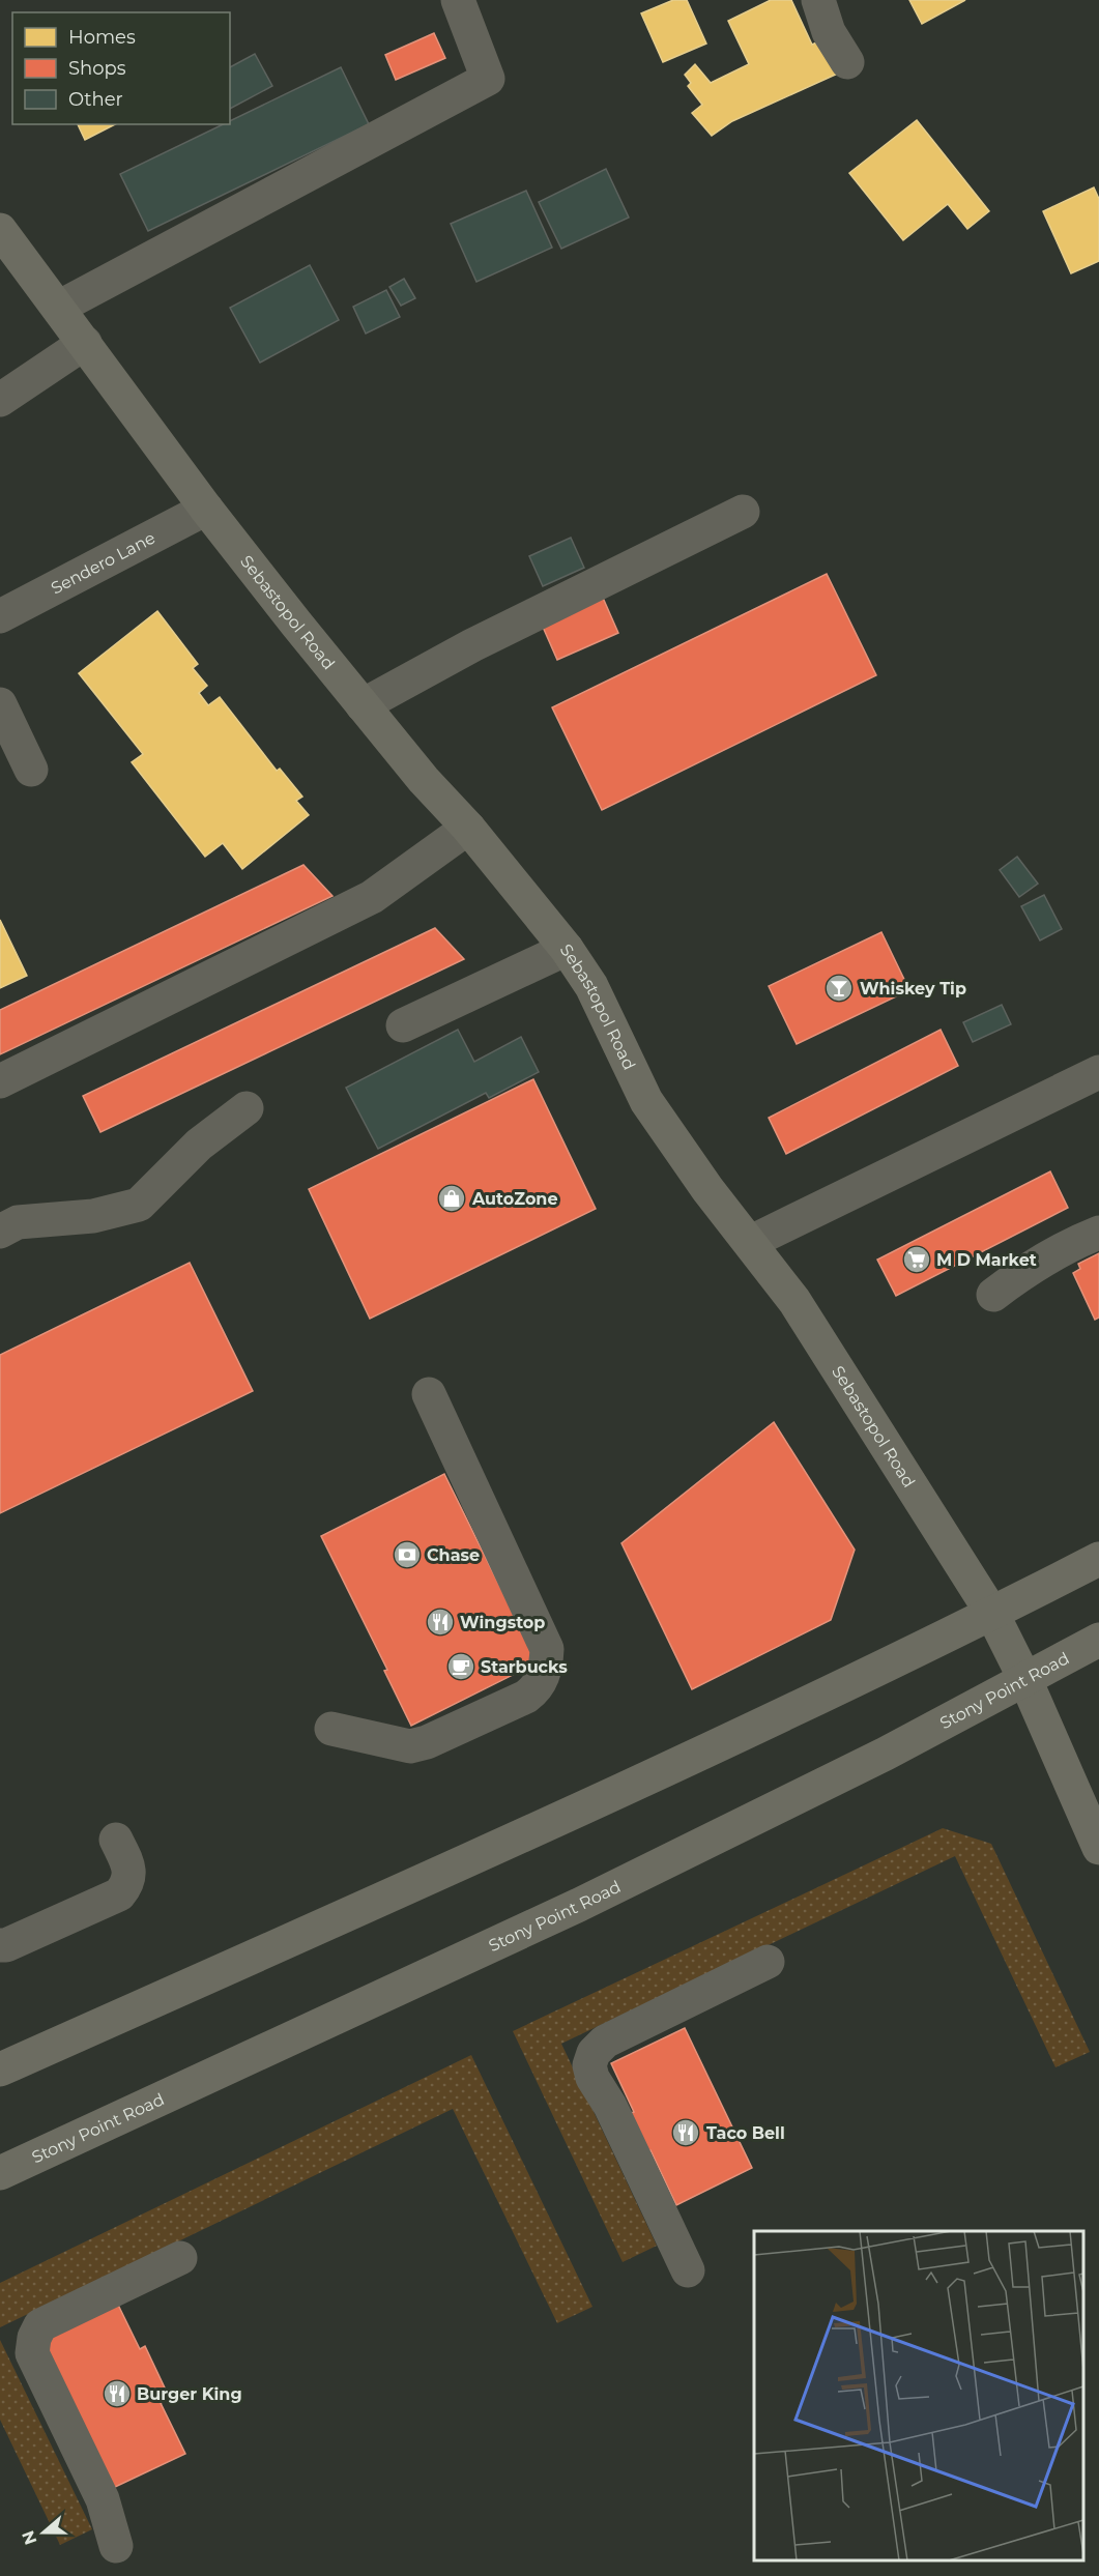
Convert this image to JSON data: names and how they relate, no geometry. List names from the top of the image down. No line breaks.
{"streets":{"main road":["Sebastopol Road","Stony Point Road"],"street":["Sendero Lane"]},"crossings":[["Sendero Lane","Sebastopol Road"],["Sebastopol Road","Stony Point Road"]],"places":{"bar":["Whiskey Tip"],"shop":["AutoZone"],"supermarket":["M D Market"],"bank":["Chase"],"restaurant":["Wingstop","Taco Bell","Burger King"],"cafe":["Starbucks"]},"legend":["Homes","Shops","Other"],"north":"left"}
